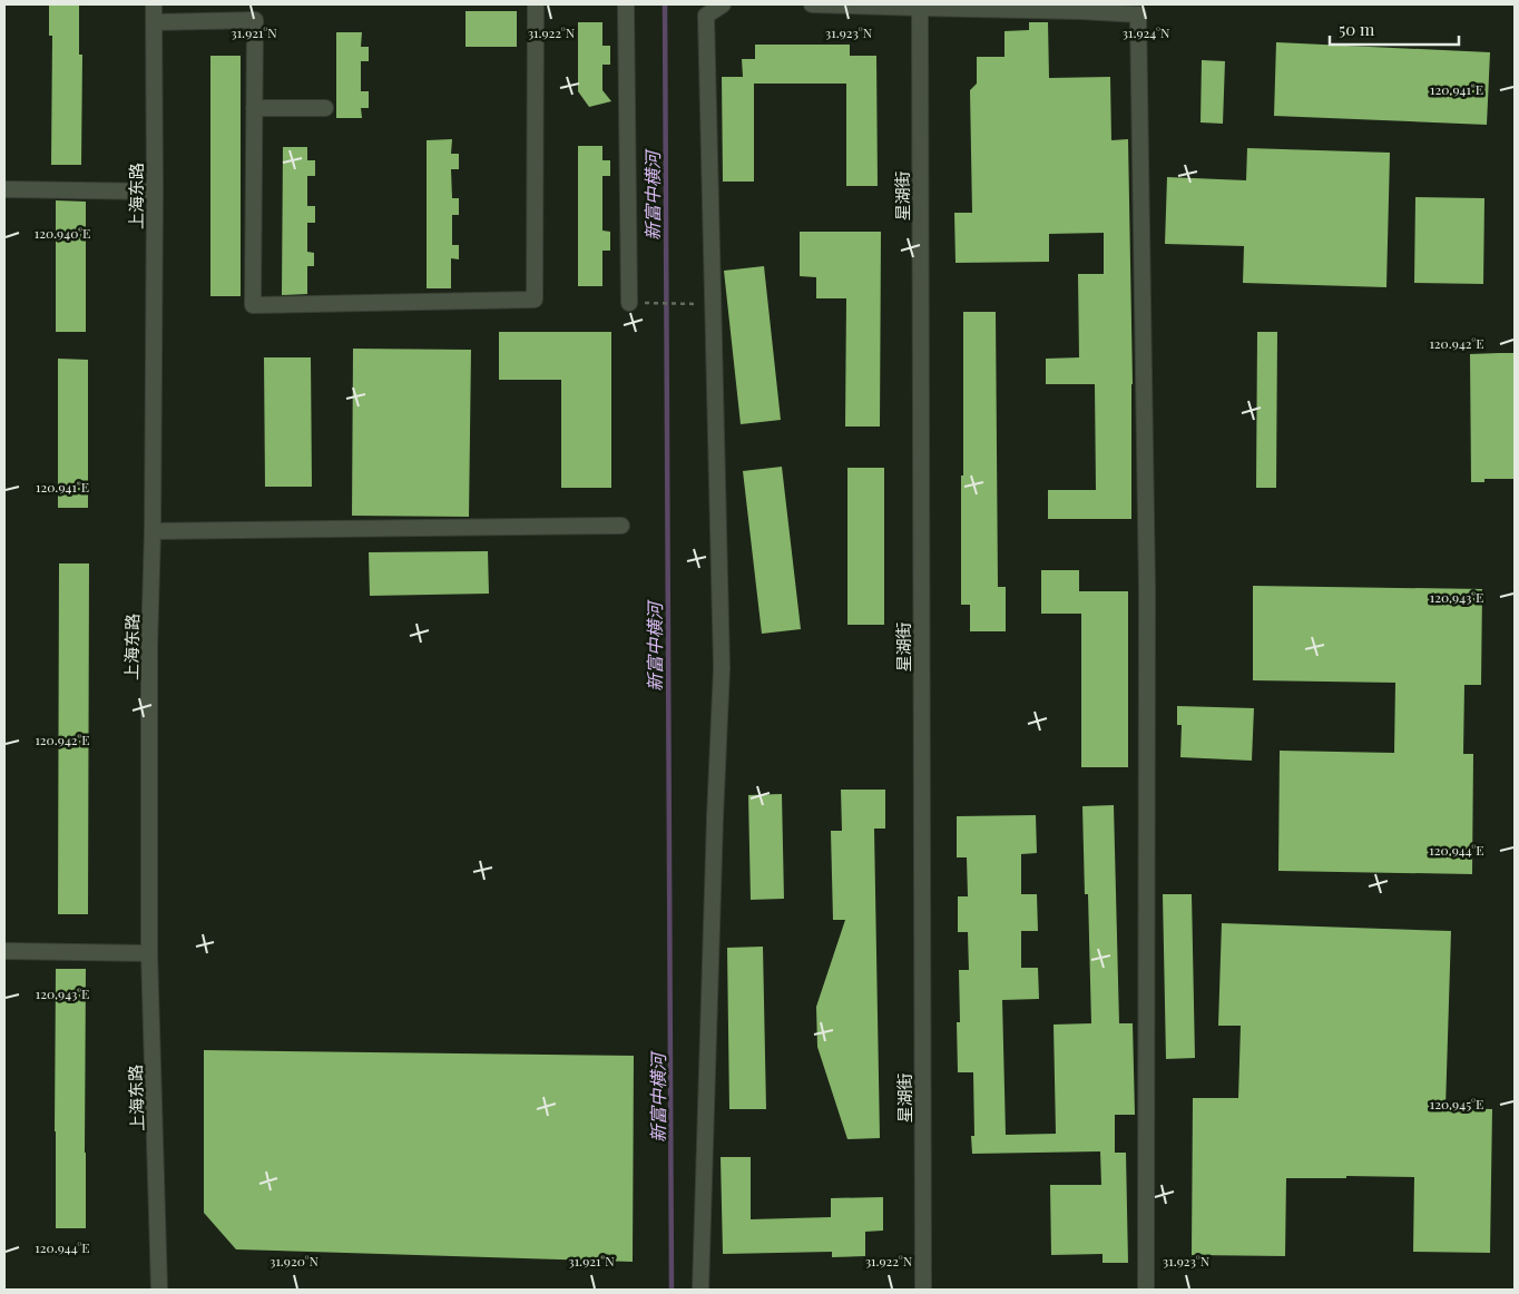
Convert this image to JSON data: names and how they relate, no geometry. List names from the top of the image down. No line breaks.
{"streets":{"street":["上海东路","星湖街"]},"water":["新富中横河"],"scale_bar":"50 m","coordinates":["31.921°N","31.922°N","31.923°N","31.924°N","120.941°E","120.940°E","120.942°E","120.943°E","120.944°E","120.945°E","31.920°N"]}
